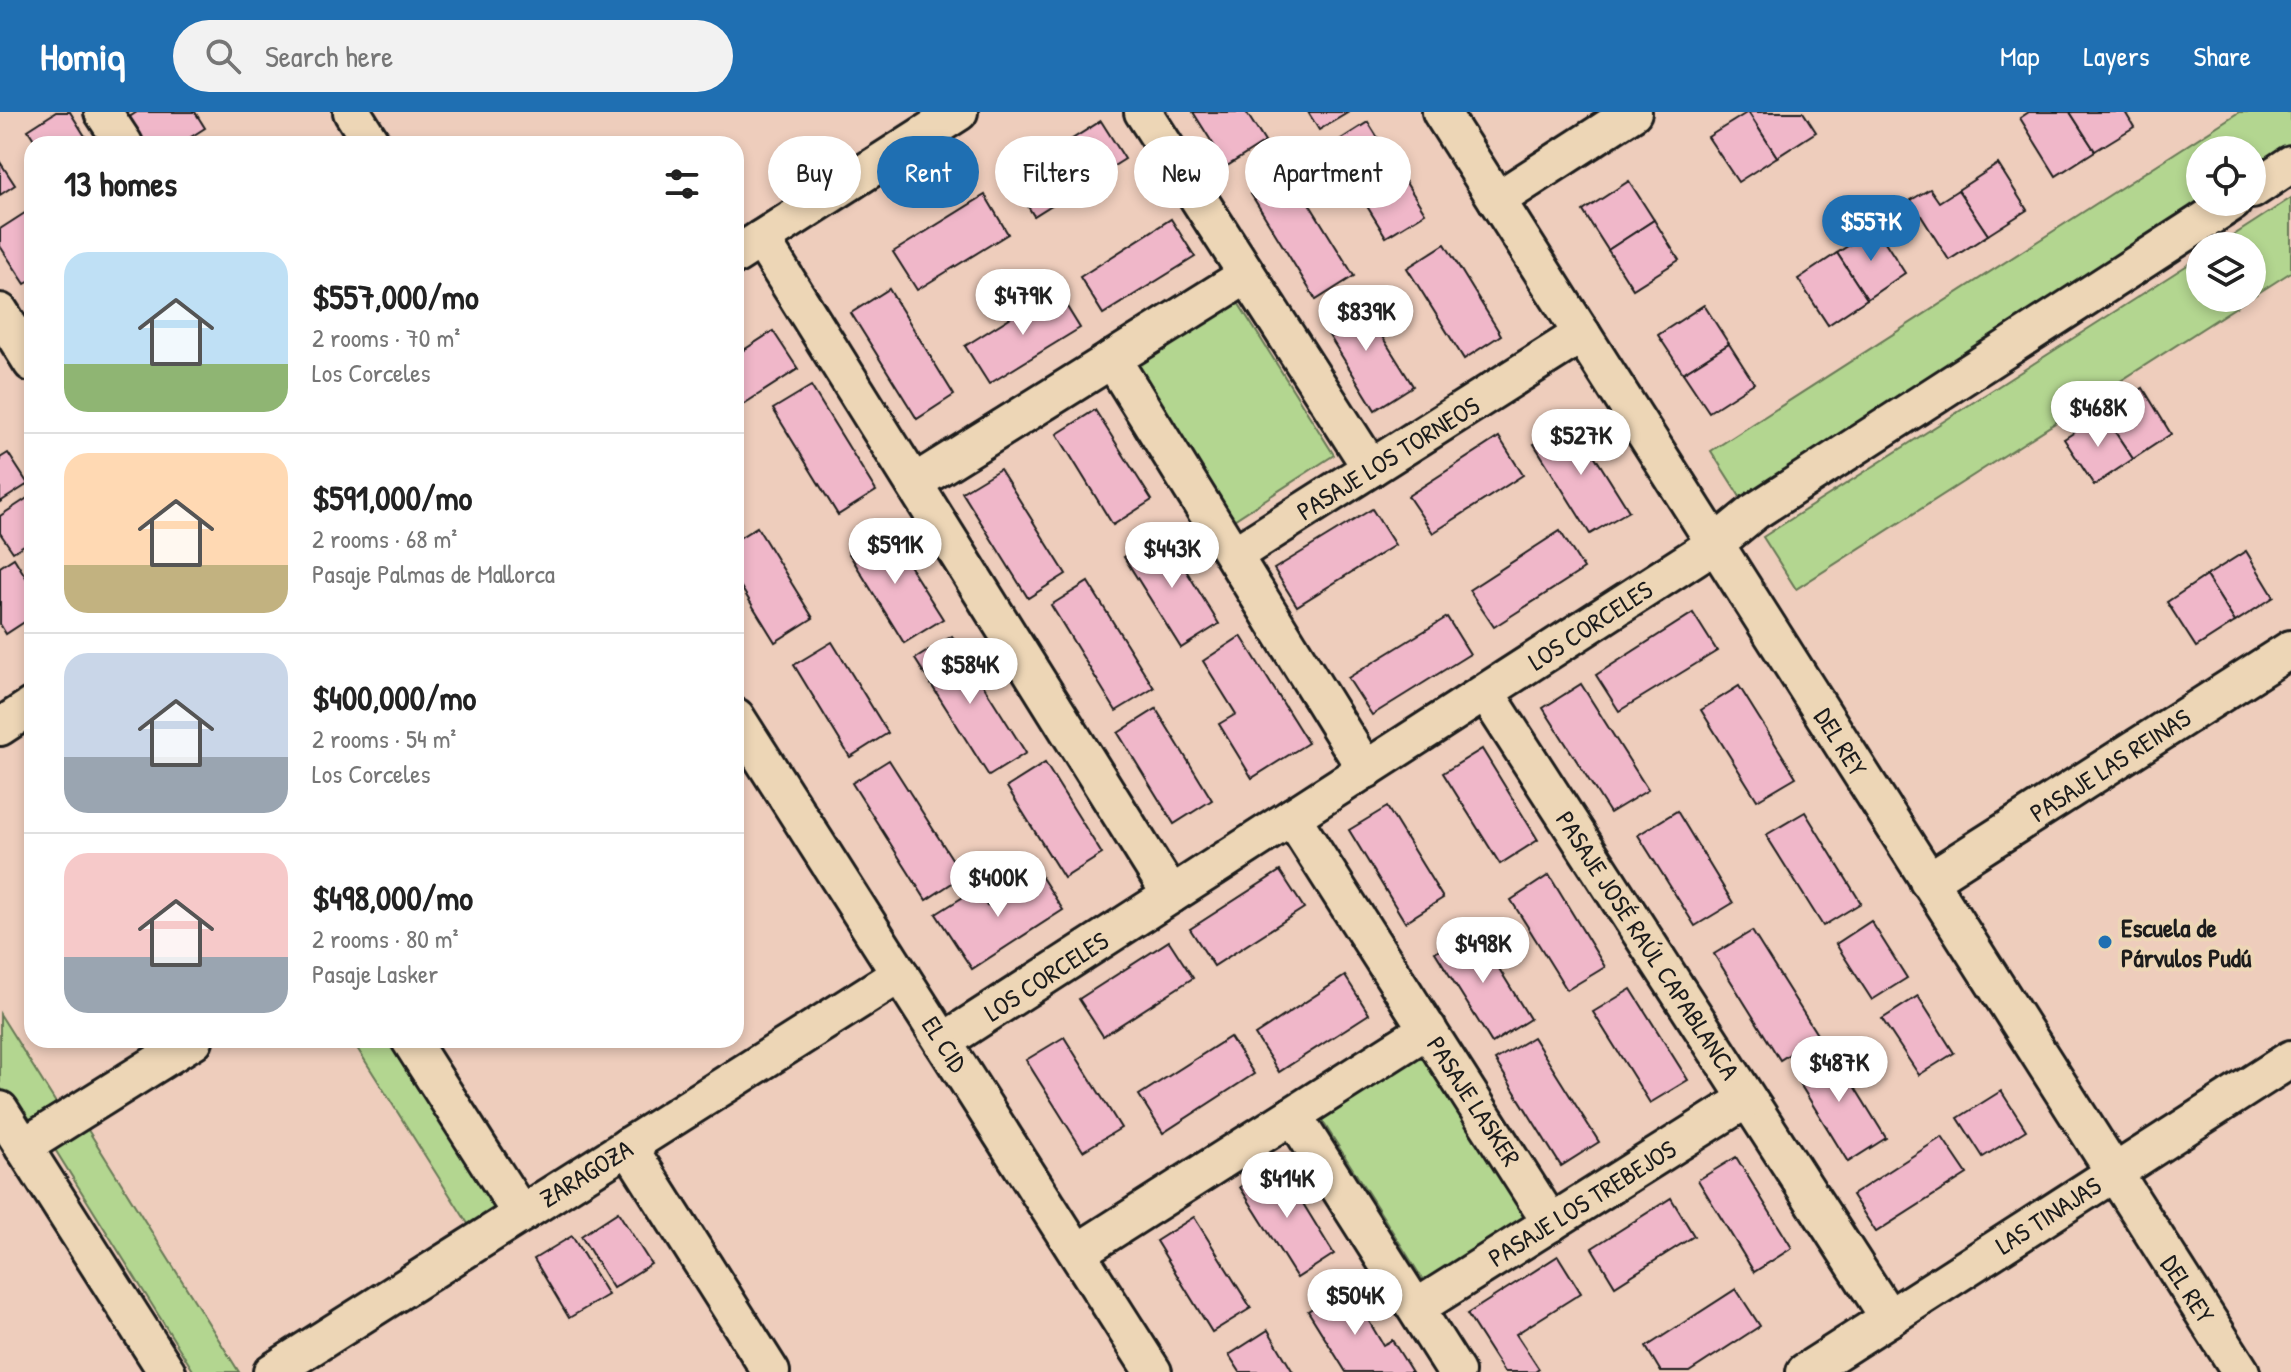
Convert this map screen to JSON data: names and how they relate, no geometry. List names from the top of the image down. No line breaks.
{"streets":{"street":["PASAJE LOS TORNEOS","LOS CORCELES","DEL REY","PASAJE LAS REINAS","PASAJE JOSÉ RAÚL CAPABLANCA","EL CID","PASAJE LASKER","ZARAGOZA","PASAJE LOS TREBEJOS","LAS TINAJAS"]},"crossings":[["PASAJE LOS TORNEOS","DEL REY"],["LOS CORCELES","DEL REY"],["LOS CORCELES","PASAJE JOSÉ RAÚL CAPABLANCA"],["LOS CORCELES","EL CID"],["LOS CORCELES","PASAJE LASKER"],["DEL REY","PASAJE LAS REINAS"],["DEL REY","LAS TINAJAS"],["PASAJE JOSÉ RAÚL CAPABLANCA","PASAJE LOS TREBEJOS"],["PASAJE JOSÉ RAÚL CAPABLANCA","LAS TINAJAS"],["EL CID","ZARAGOZA"],["PASAJE LASKER","PASAJE LOS TREBEJOS"]],"places":["Escuela de Párvulos Pudú"],"page":{"header":"Homiq","search":"Search here","nav":["Map","Layers","Share"],"chip":["Buy","Rent","Filters","New","Apartment"],"heading":"13 homes","price":["$557K","$479K","$839K","$468K","$527K","$591K","$443K","$584K","$400K","$498K","$487K","$414K","$504K"],"list":[{"name":"$557,000/mo","note":"2 rooms · 70 m² · Los Corceles"},{"name":"$591,000/mo","note":"2 rooms · 68 m² · Pasaje Palmas de Mallorca"},{"name":"$400,000/mo","note":"2 rooms · 54 m² · Los Corceles"},{"name":"$498,000/mo","note":"2 rooms · 80 m² · Pasaje Lasker"}]}}
